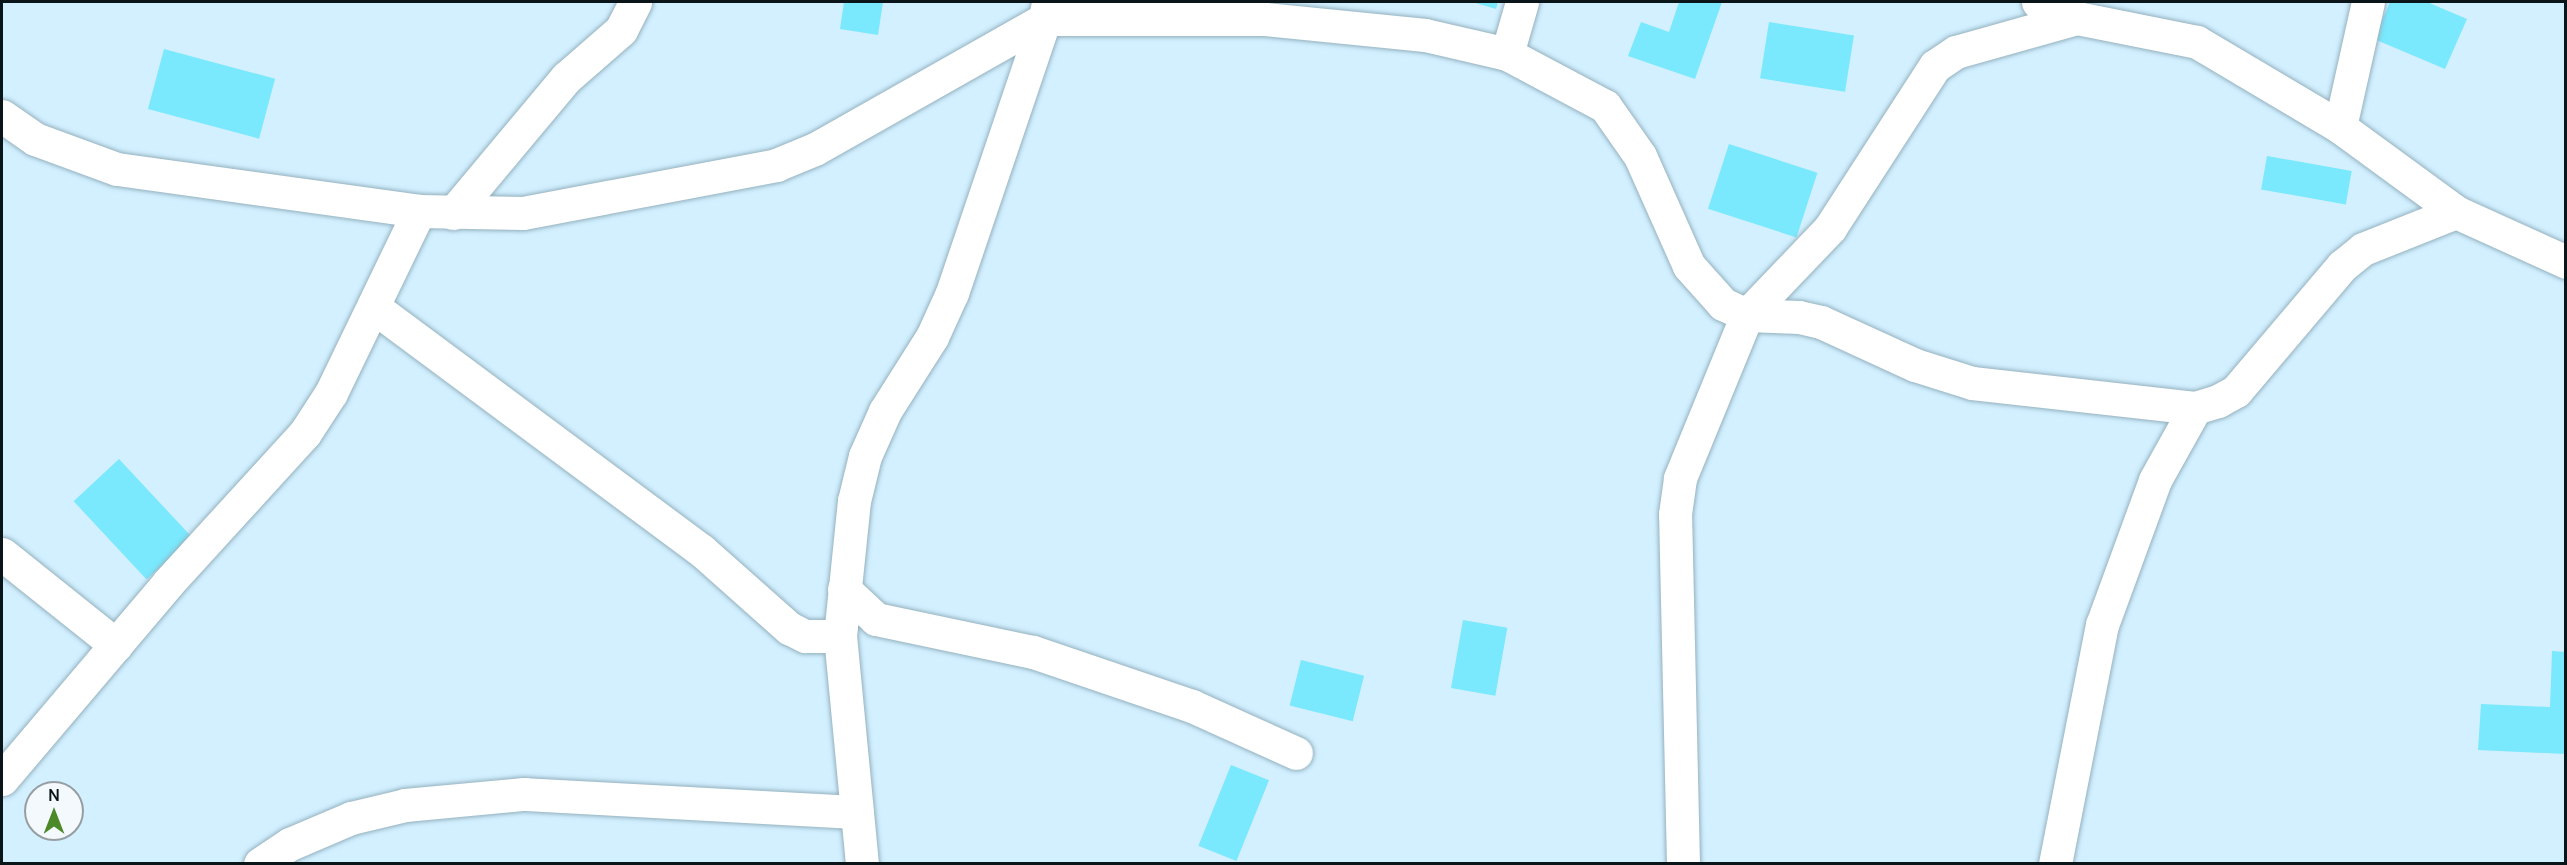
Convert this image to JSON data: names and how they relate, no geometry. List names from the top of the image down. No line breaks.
{"north":"top"}
